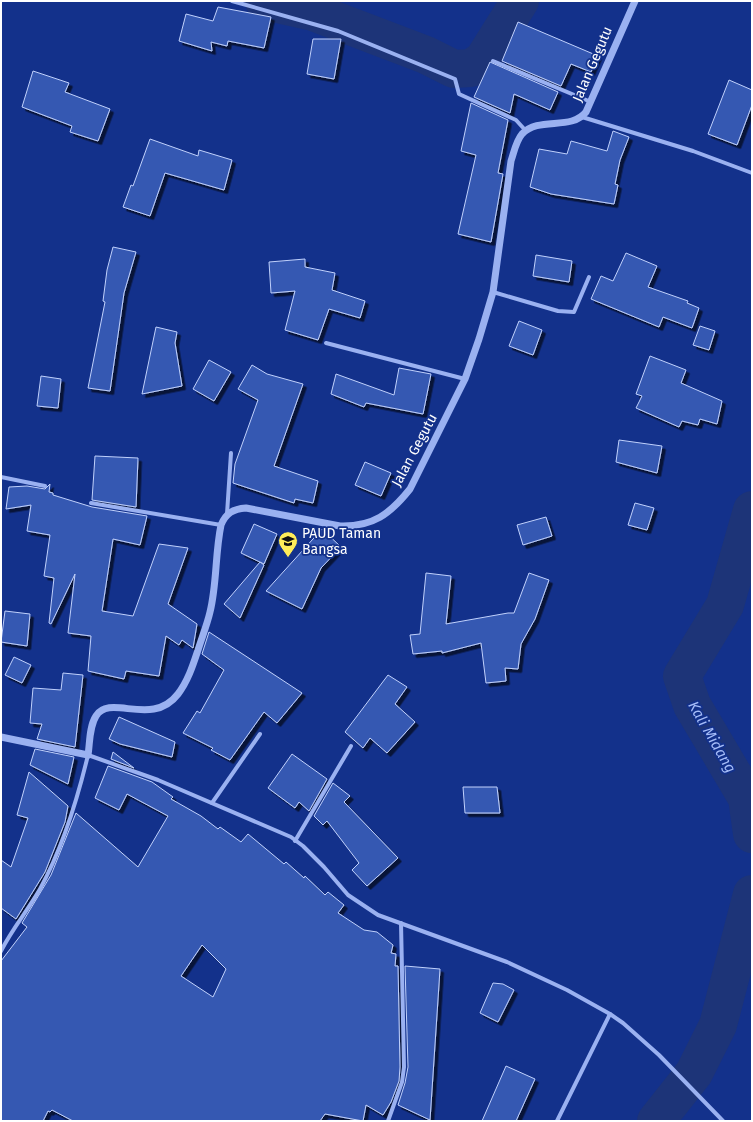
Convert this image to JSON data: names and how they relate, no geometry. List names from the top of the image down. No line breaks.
{"streets":{"street":["Jalan Gegutu"]},"water":["Kali Midang"],"places":{"school or university":["PAUD Taman Bangsa"]}}
